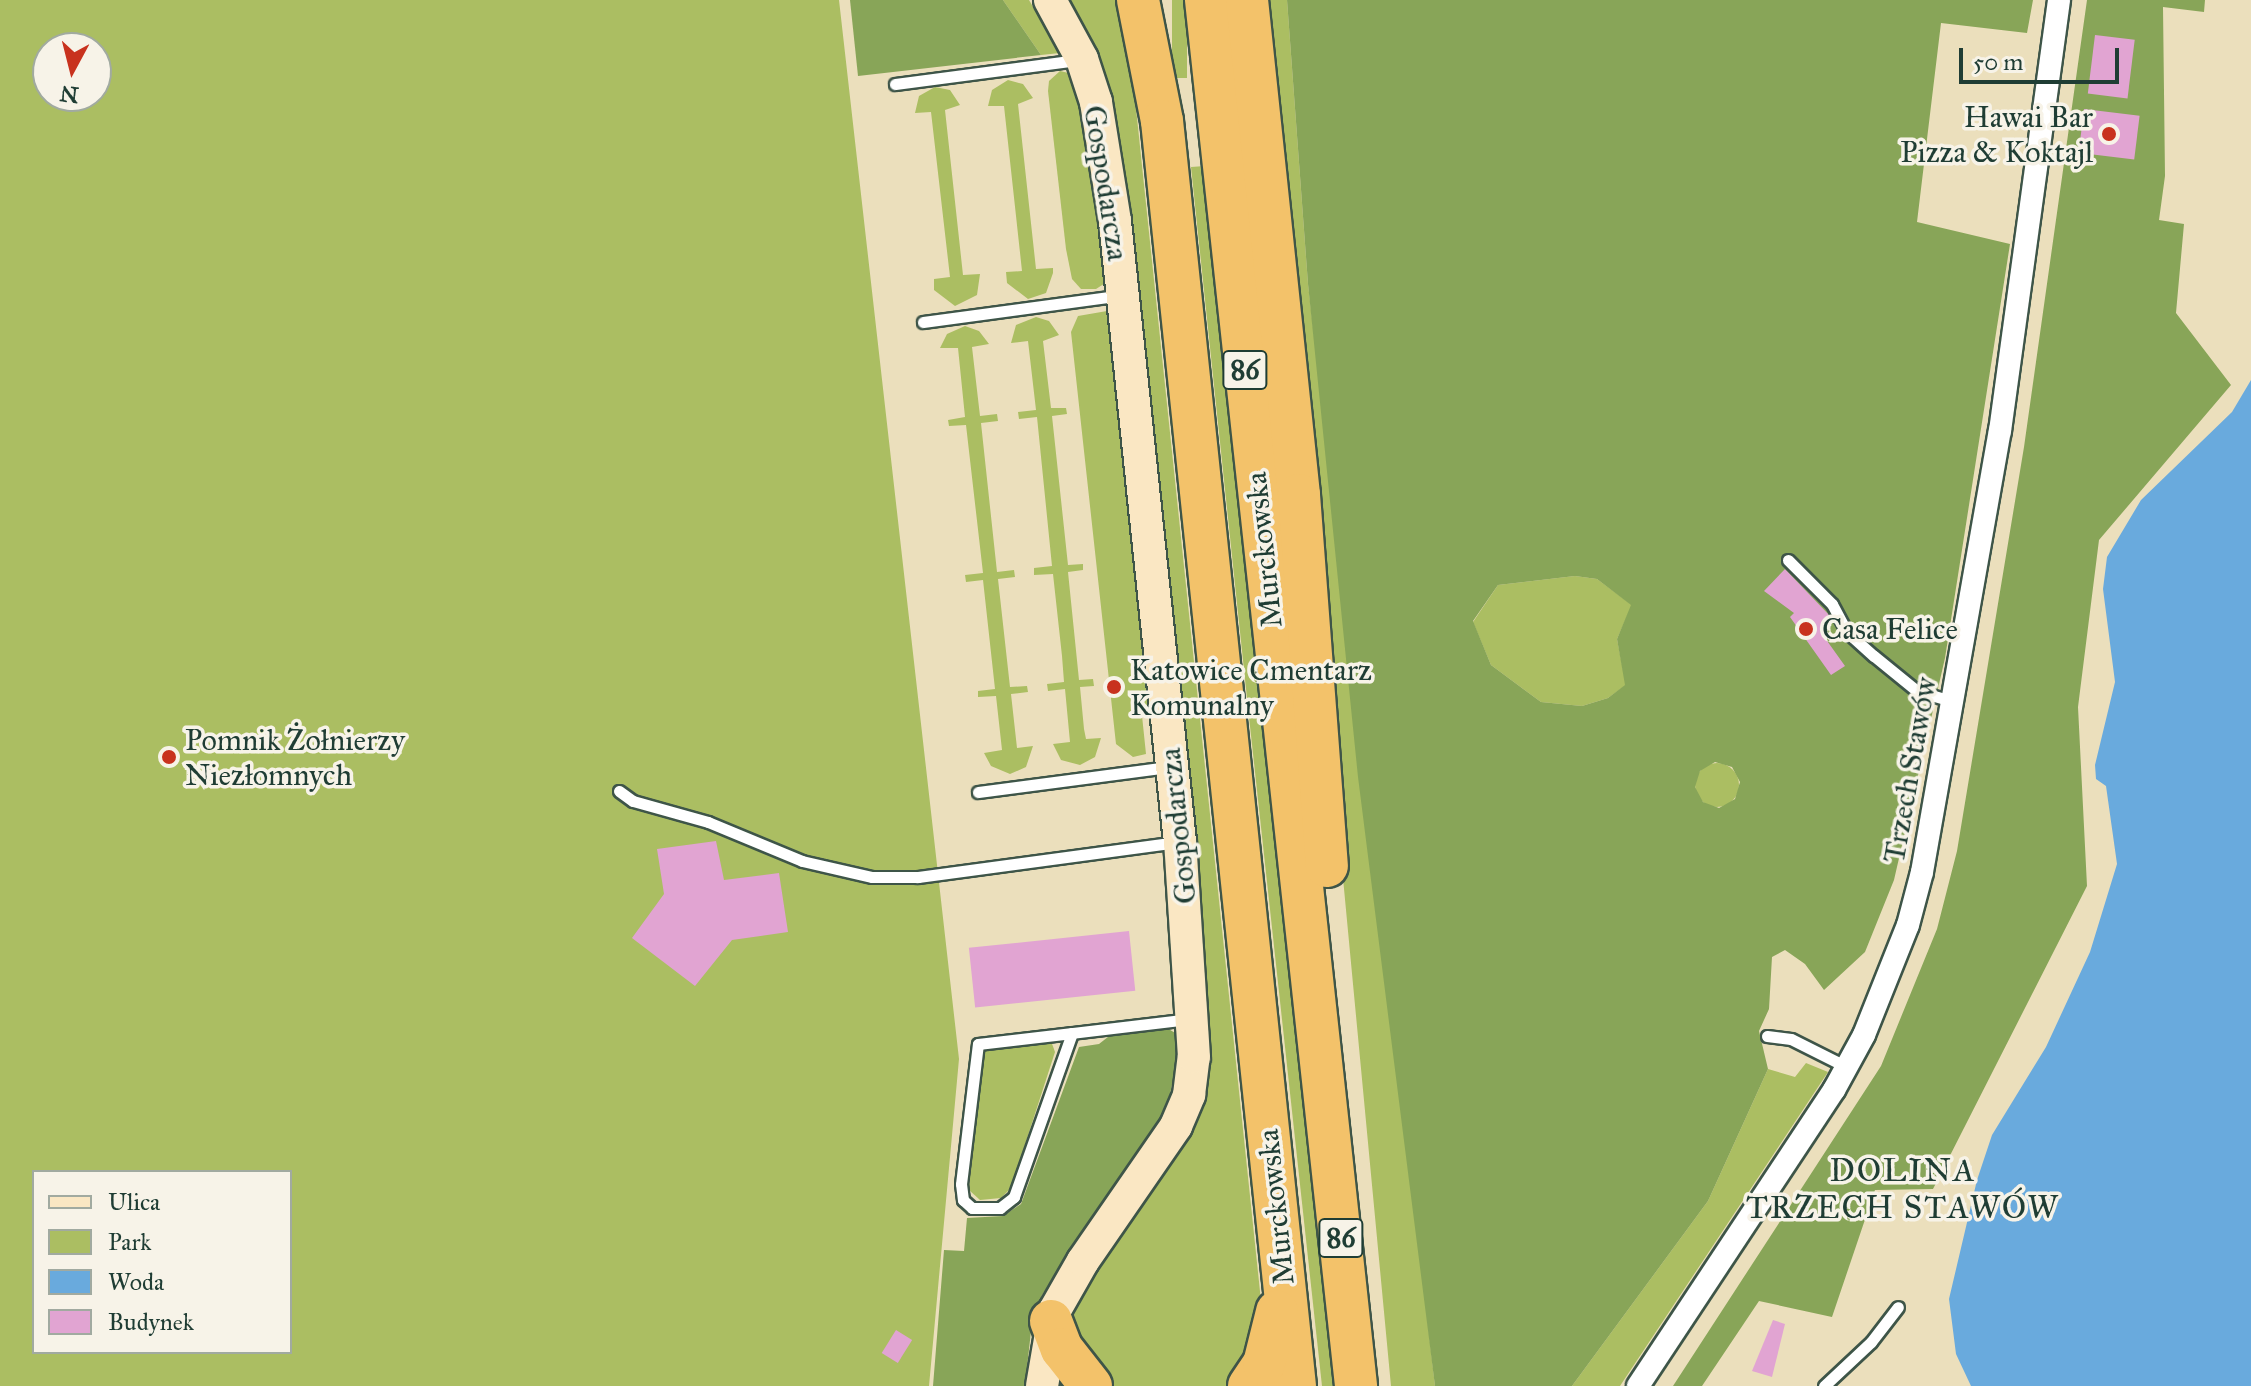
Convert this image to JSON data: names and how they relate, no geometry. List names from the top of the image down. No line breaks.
{"streets":{"highway":["86","Murckowska"],"street":["Gospodarcza","Trzech Stawów"]},"districts":["DOLINA TRZECH STAWÓW"],"places":["Hawai Bar Pizza & Koktajl","Casa Felice","Katowice Cmentarz Komunalny","Pomnik Żołnierzy Niezłomnych"],"legend":["Ulica","Park","Woda","Budynek"],"scale_bar":"50 m","north":"bottom"}
